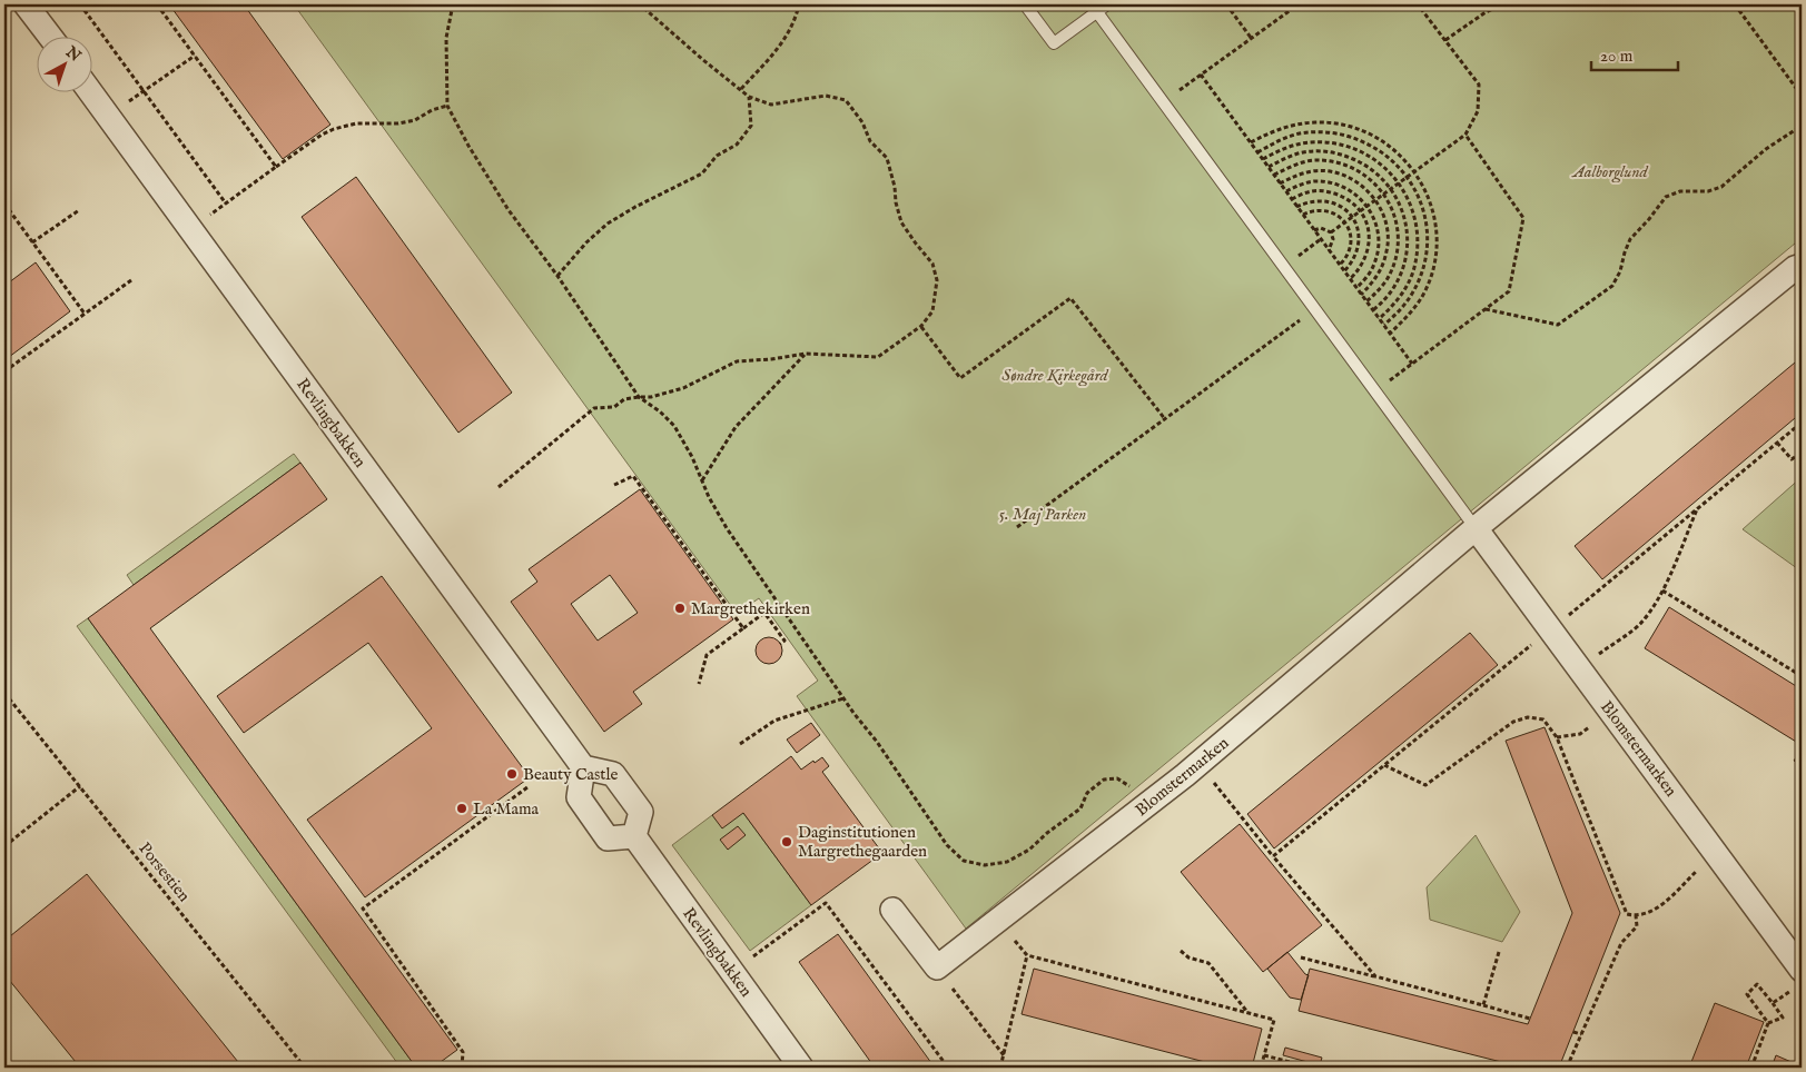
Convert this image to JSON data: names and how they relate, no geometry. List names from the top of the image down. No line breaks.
{"streets":{"street":["Revlingbakken","Blomstermarken"],"path":["Porsestien"]},"parks":["Aalborglund","Søndre Kirkegård","5. Maj Parken"],"places":["Margrethekirken","Beauty Castle","La Mama","Daginstitutionen Margrethegaarden"],"scale_bar":"20 m","north":"top right"}
